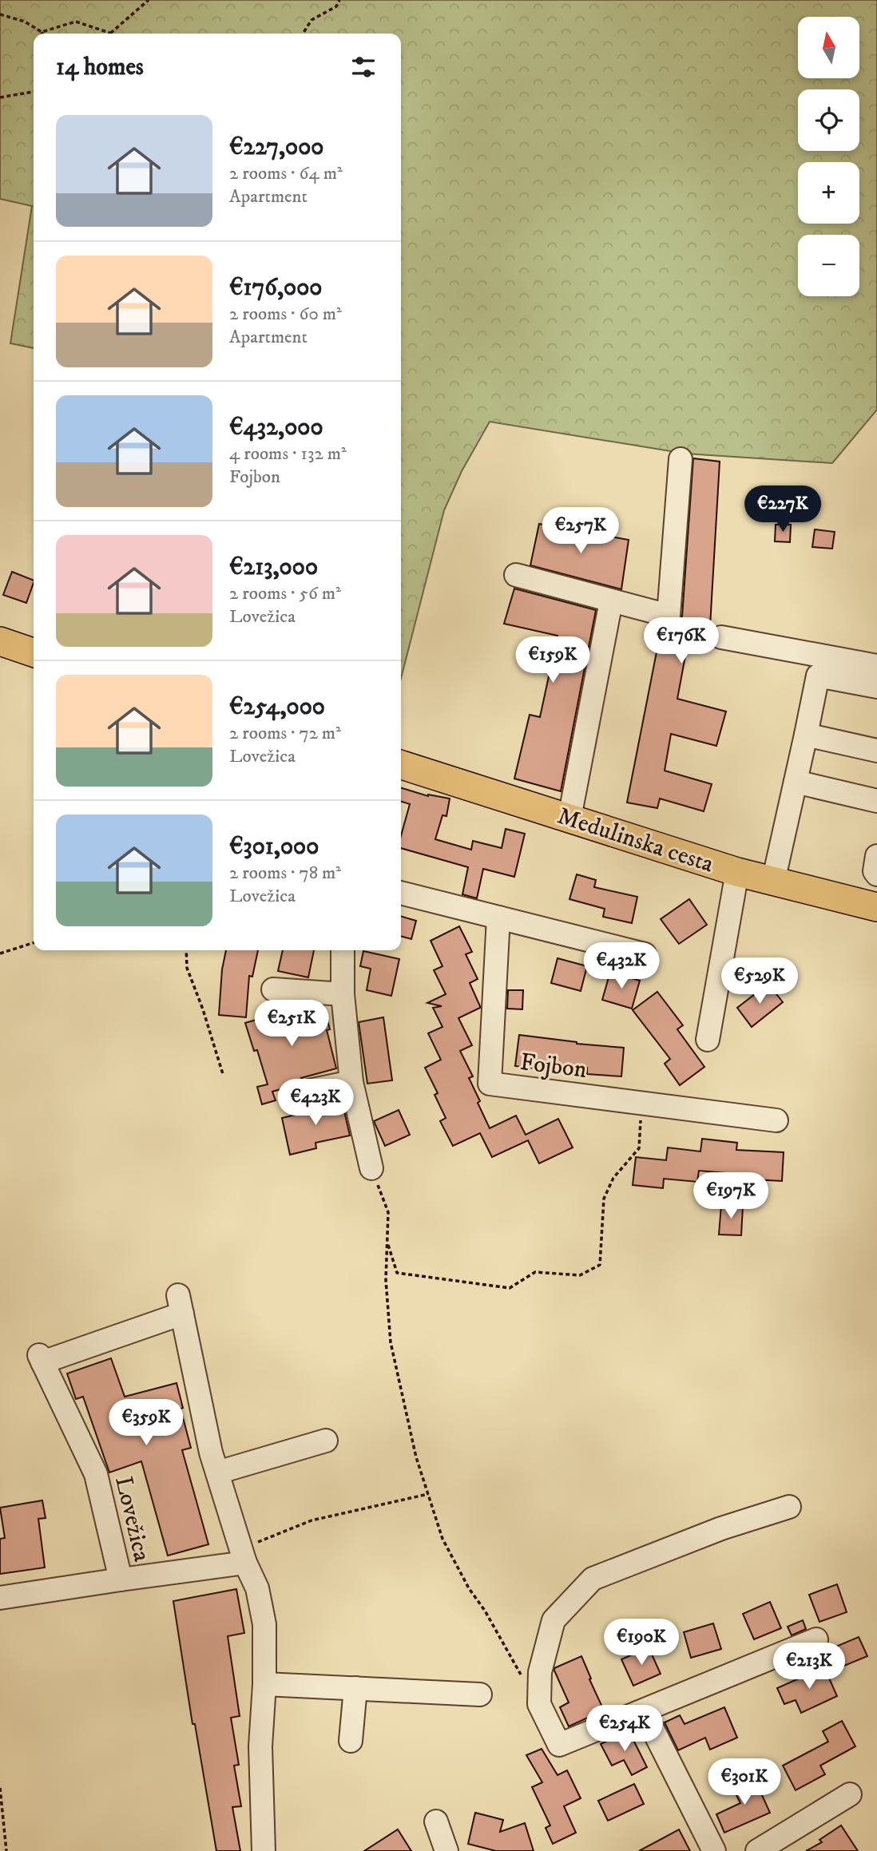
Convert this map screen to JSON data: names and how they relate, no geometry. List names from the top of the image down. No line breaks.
{"streets":{"main road":["Medulinska cesta"],"street":["Fojbon","Lovežica"]},"north":"top","page":{"map_buttons":["+","−"],"heading":"14 homes","list":[{"name":"€227,000","note":"2 rooms · 64 m² · Apartment"},{"name":"€176,000","note":"2 rooms · 60 m² · Apartment"},{"name":"€432,000","note":"4 rooms · 132 m² · Fojbon"},{"name":"€213,000","note":"2 rooms · 56 m² · Lovežica"},{"name":"€254,000","note":"2 rooms · 72 m² · Lovežica"},{"name":"€301,000","note":"2 rooms · 78 m² · Lovežica"}],"price":["€227K","€257K","€176K","€159K","€432K","€529K","€251K","€423K","€197K","€359K","€190K","€213K","€254K","€301K"]}}
